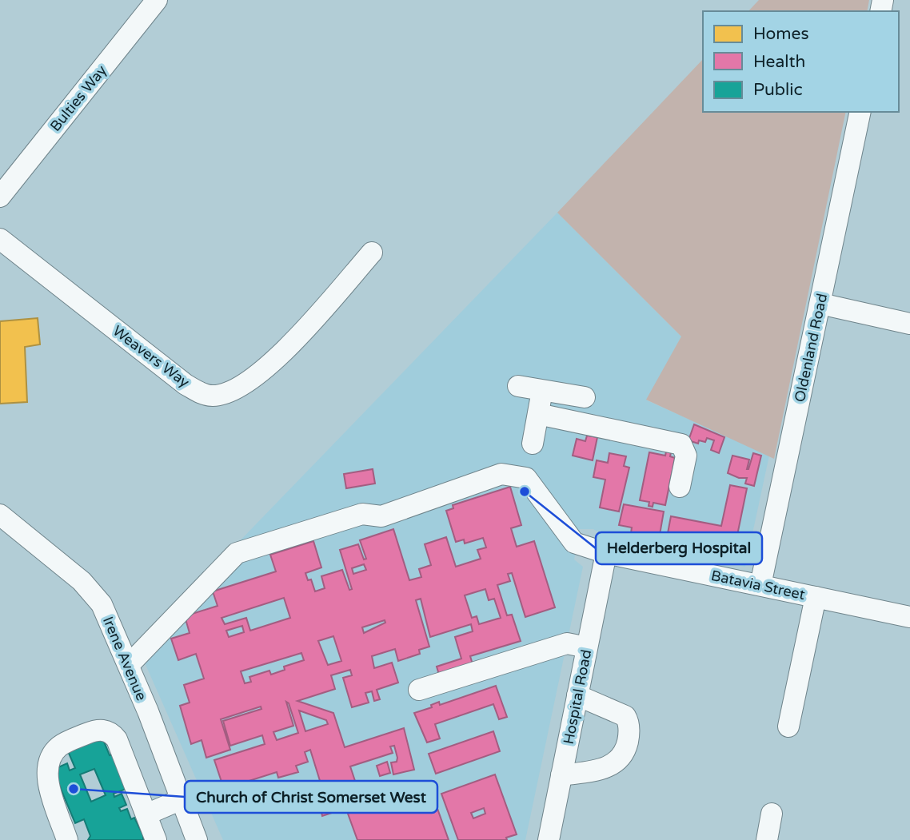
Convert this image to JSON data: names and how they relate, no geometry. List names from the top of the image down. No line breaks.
{"streets":{"street":["Bulties Way","Oldenland Road","Weavers Way","Batavia Street","Irene Avenue","Hospital Road"]},"crossings":[["Oldenland Road","Batavia Street"],["Batavia Street","Irene Avenue"],["Batavia Street","Hospital Road"]],"places":["Helderberg Hospital","Church of Christ Somerset West"],"legend":["Homes","Health","Public"]}
